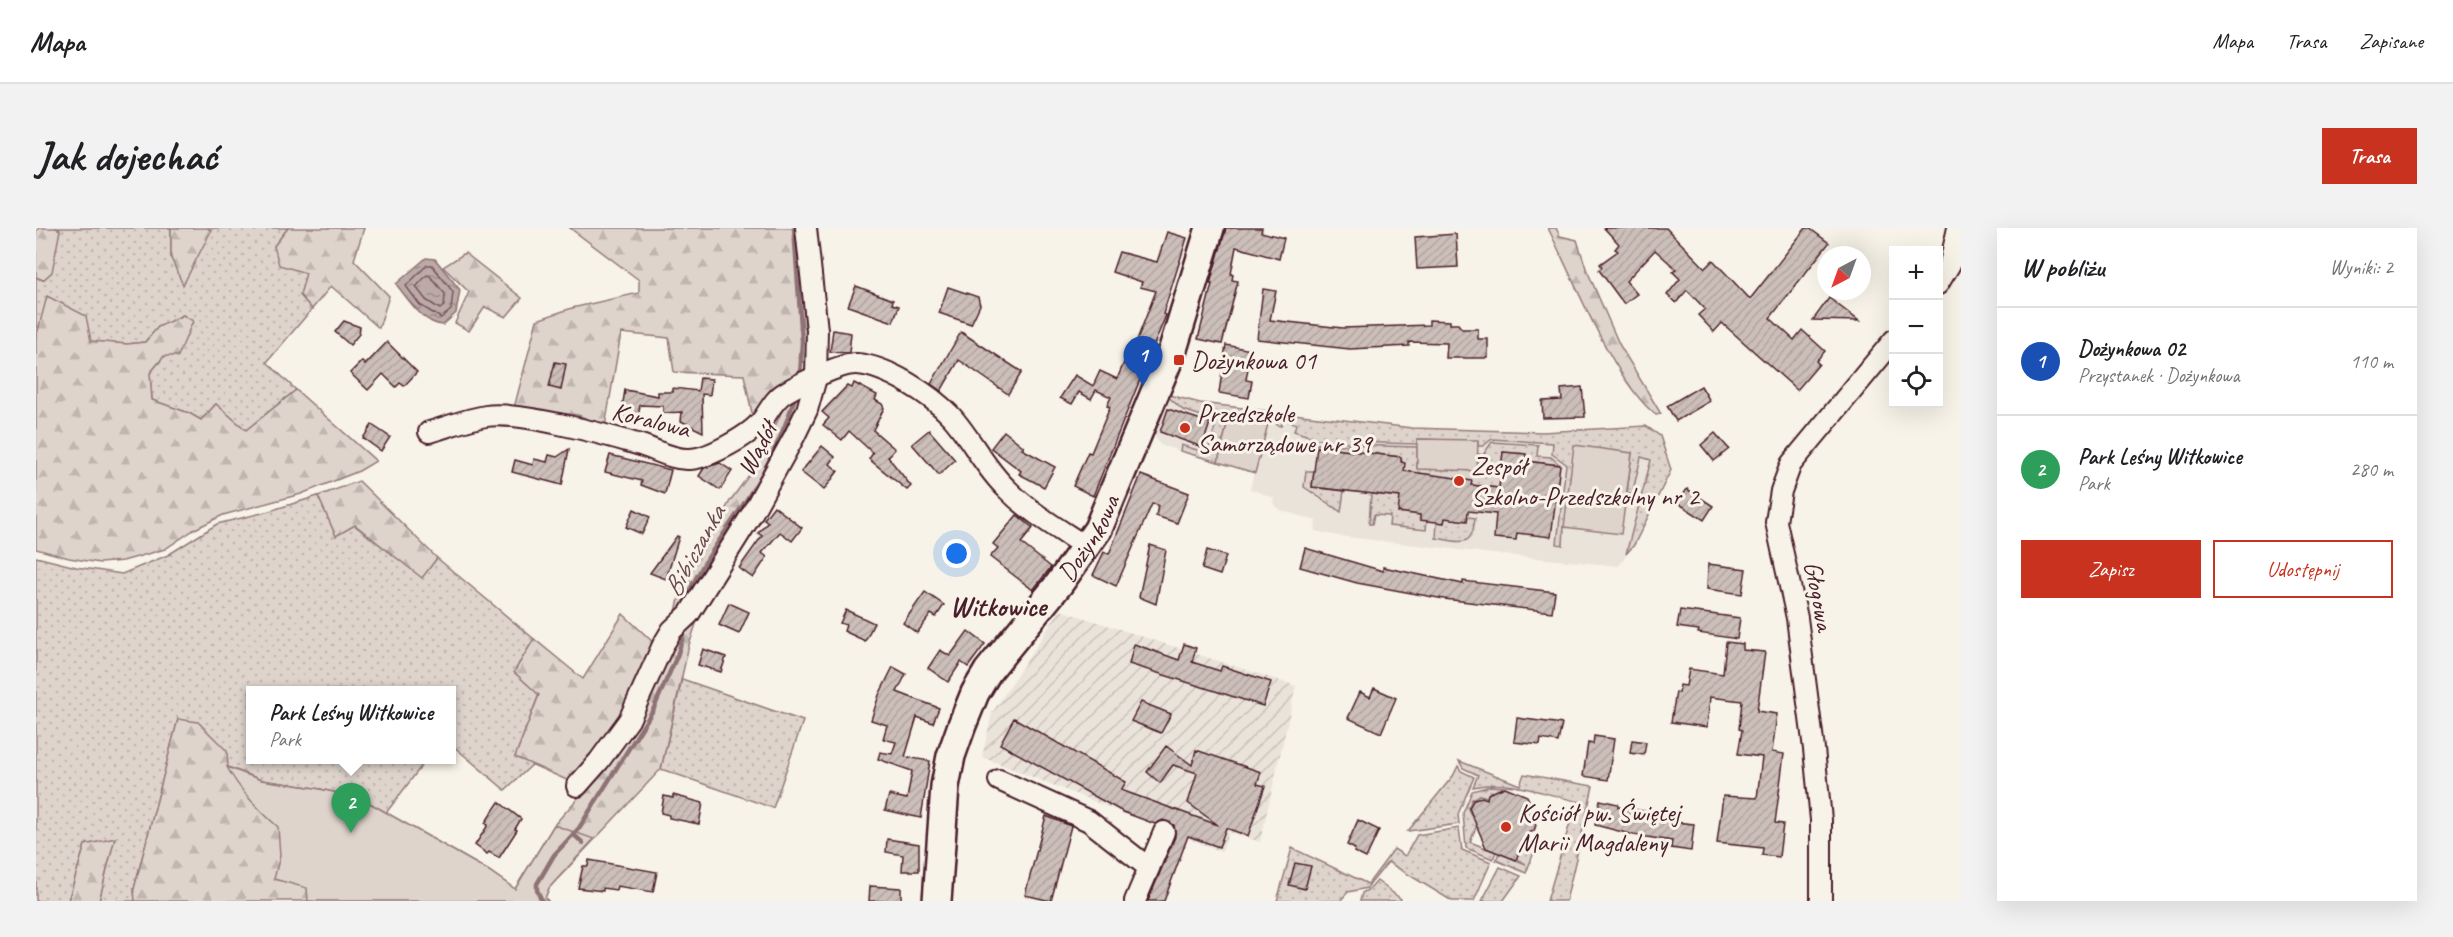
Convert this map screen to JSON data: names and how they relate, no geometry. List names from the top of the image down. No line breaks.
{"streets":{"street":["Koralowa","Wądół","Dożynkowa","Głogowa"]},"crossings":[["Koralowa","Wądół"],["Koralowa","Dożynkowa"]],"districts":["Witkowice"],"water":["Bibiczanka"],"places":{"transit":["Dożynkowa 01"],"other":["Przedszkole Samorządowe nr 39","Zespół Szkolno-Przedszkolny nr 2","Kościół pw. Świętej Marii Magdaleny"]},"north":"bottom left","page":{"header":"Mapa","nav":["Mapa","Trasa","Zapisane"],"buttons":["Trasa",["Zapisz","Udostępnij"]],"title":"Jak dojechać","heading":["W pobliżu","Wyniki: 2"],"map_buttons":["+","−"],"list":[{"mark":"1","name":"Dożynkowa 02","note":"Przystanek · Dożynkowa","value":"110 m"},{"mark":"2","name":"Park Leśny Witkowice","note":"Park","value":"280 m"}],"pins":["1","2"],"popup":["Park Leśny Witkowice","Park"]}}
